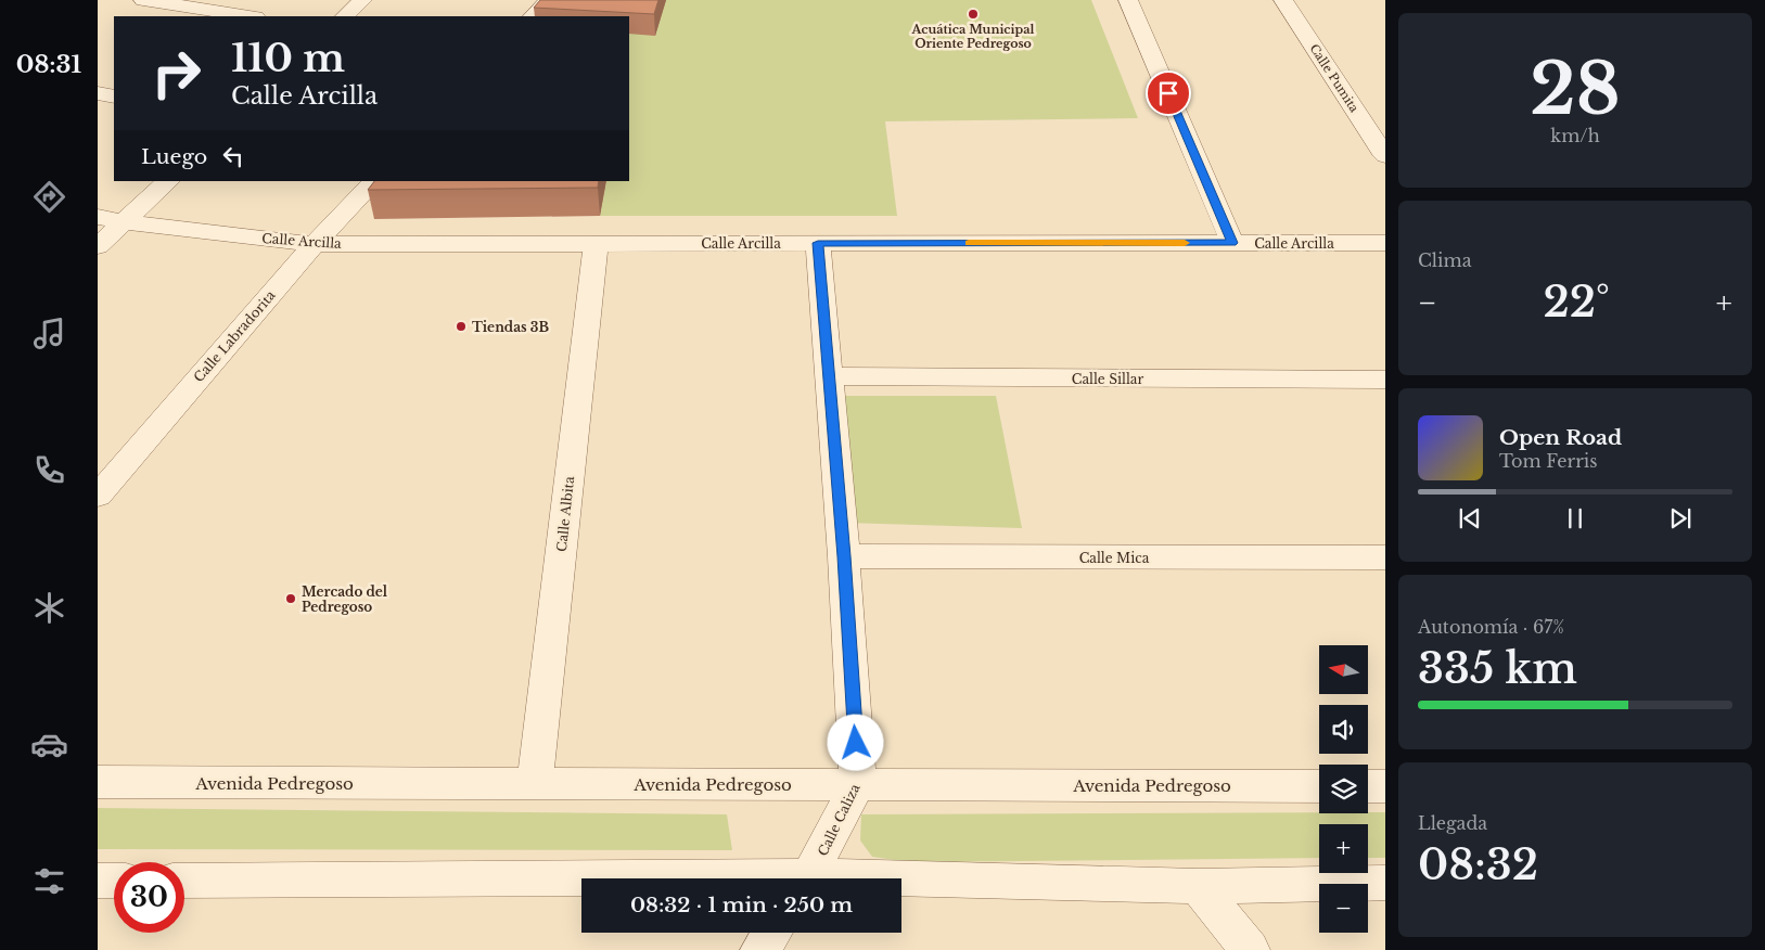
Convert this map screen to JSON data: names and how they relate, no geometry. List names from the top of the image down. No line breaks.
{"streets":{"street":["Calle Pumita","Calle Arcilla","Calle Labradorita","Calle Sillar","Calle Albita","Calle Mica","Avenida Pedregoso","Calle Caliza"]},"crossings":[["Calle Arcilla","Calle Labradorita"],["Calle Arcilla","Calle Albita"],["Calle Arcilla","Calle Caliza"],["Calle Sillar","Calle Caliza"],["Calle Albita","Avenida Pedregoso"],["Calle Mica","Calle Caliza"],["Avenida Pedregoso","Calle Caliza"]],"places":["Acuática Municipal Oriente Pedregoso","Tiendas 3B","Mercado del Pedregoso"],"north":"left","page":{"tabs":"08:31","tile":[["28","km/h"],"Clima",["Autonomía · 67%","335 km"],["Llegada","08:32"]],"turn":["110 m","Calle Arcilla"],"then":"Luego","heat":["−","22°","+"],"song":["Open Road","Tom Ferris"],"map_buttons":["+","−"],"limit":"30","trip":"08:32 · 1 min · 250 m"}}
